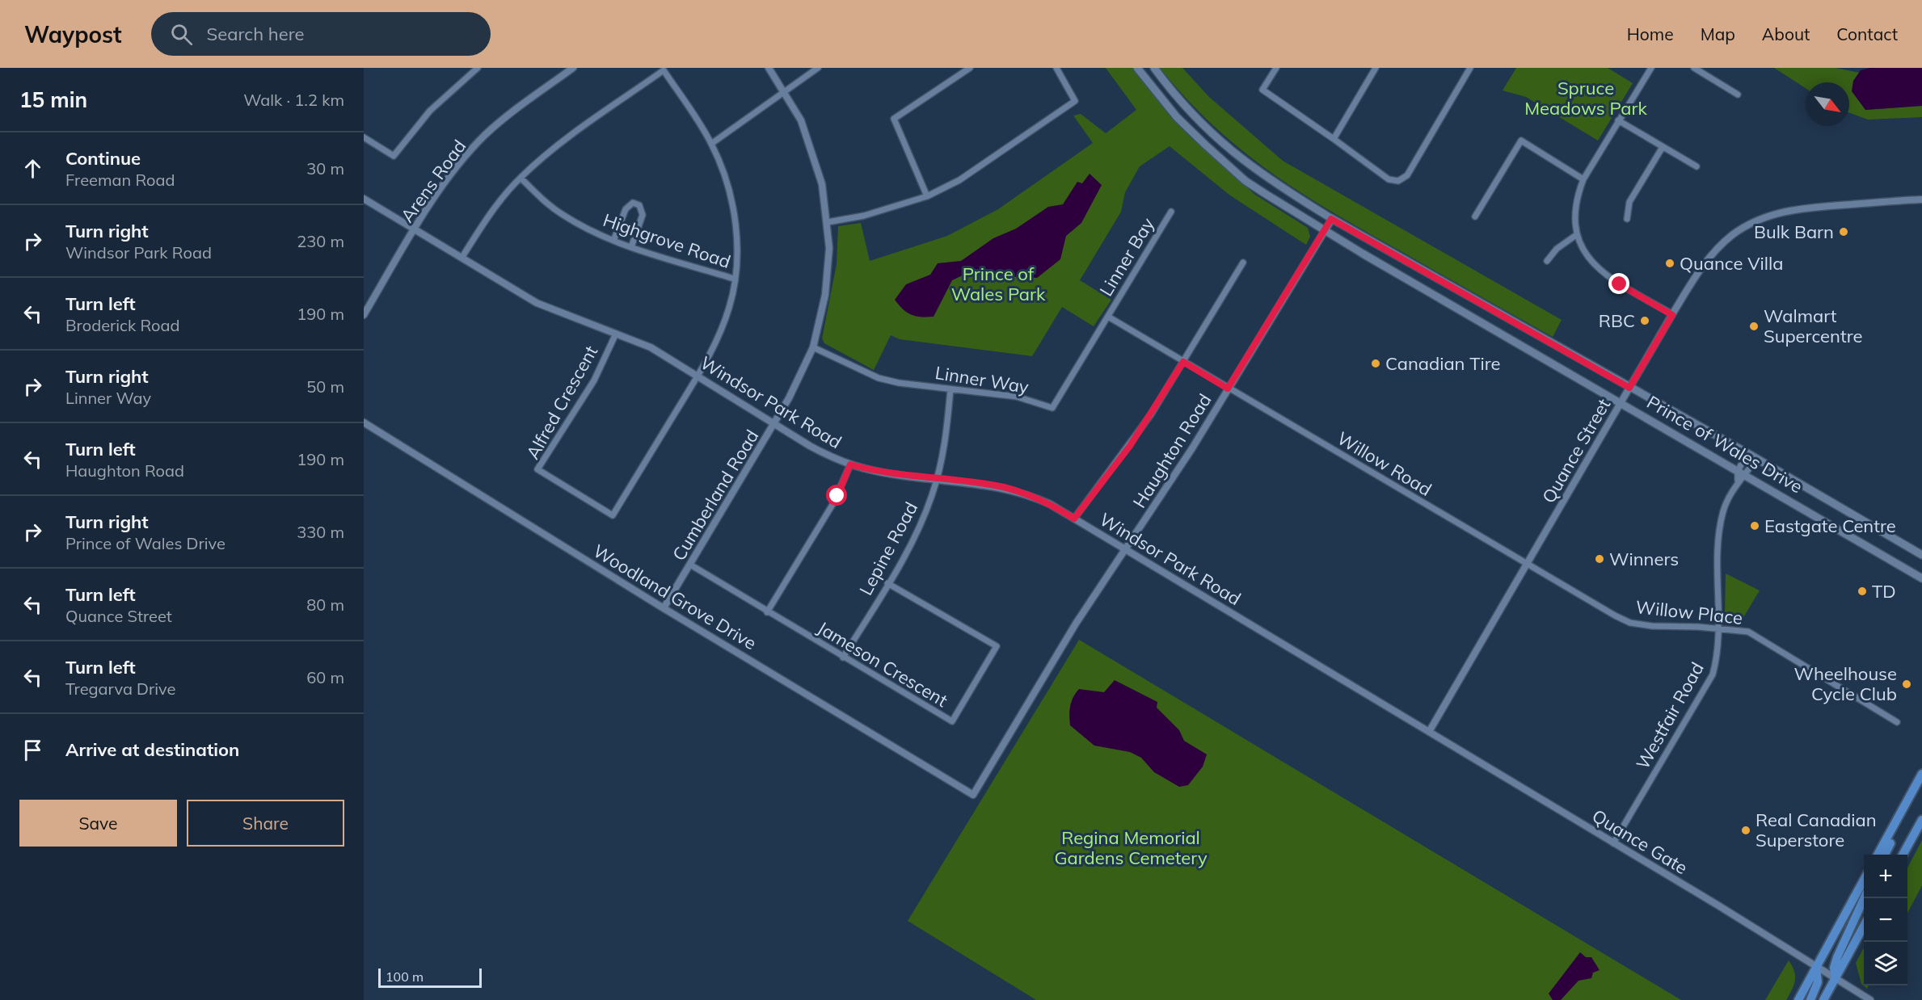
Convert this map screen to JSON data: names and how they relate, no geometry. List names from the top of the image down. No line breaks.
{"streets":{"main road":["Prince of Wales Drive"],"street":["Arens Road","Highgrove Road","Linner Bay","Linner Way","Alfred Crescent","Windsor Park Road","Haughton Road","Quance Street","Willow Road","Cumberland Road","Lepine Road","Woodland Grove Drive","Willow Place","Jameson Crescent","Westfair Road","Quance Gate"]},"crossings":[["Arens Road","Windsor Park Road"],["Linner Bay","Linner Way"],["Linner Way","Cumberland Road"],["Linner Way","Lepine Road"],["Alfred Crescent","Windsor Park Road"],["Windsor Park Road","Haughton Road"],["Windsor Park Road","Quance Street"],["Windsor Park Road","Cumberland Road"],["Windsor Park Road","Lepine Road"],["Windsor Park Road","Quance Gate"],["Prince of Wales Drive","Haughton Road"],["Prince of Wales Drive","Quance Street"],["Prince of Wales Drive","Westfair Road"],["Haughton Road","Willow Road"],["Haughton Road","Woodland Grove Drive"],["Quance Street","Willow Road"],["Quance Street","Willow Place"],["Quance Street","Quance Gate"],["Willow Road","Willow Place"],["Cumberland Road","Woodland Grove Drive"],["Cumberland Road","Jameson Crescent"],["Lepine Road","Jameson Crescent"],["Willow Place","Westfair Road"],["Westfair Road","Quance Gate"]],"parks":["Spruce Meadows Park","Prince of Wales Park","Regina Memorial Gardens Cemetery"],"places":["Bulk Barn","Quance Villa","RBC","Walmart Supercentre","Canadian Tire","Eastgate Centre","Winners","TD","Wheelhouse Cycle Club","Real Canadian Superstore"],"scale_bar":"100 m","north":"bottom right","page":{"header":"Waypost","search":"Search here","nav":["Home","Map","About","Contact"],"heading":["15 min","Walk · 1.2 km"],"list":[["Continue","Freeman Road","30 m"],["Turn right","Windsor Park Road","230 m"],["Turn left","Broderick Road","190 m"],["Turn right","Linner Way","50 m"],["Turn left","Haughton Road","190 m"],["Turn right","Prince of Wales Drive","330 m"],["Turn left","Quance Street","80 m"],["Turn left","Tregarva Drive","60 m"],"Arrive at destination"],"buttons":["Save","Share"],"map_buttons":["+","−"],"scale":"100 m"}}
